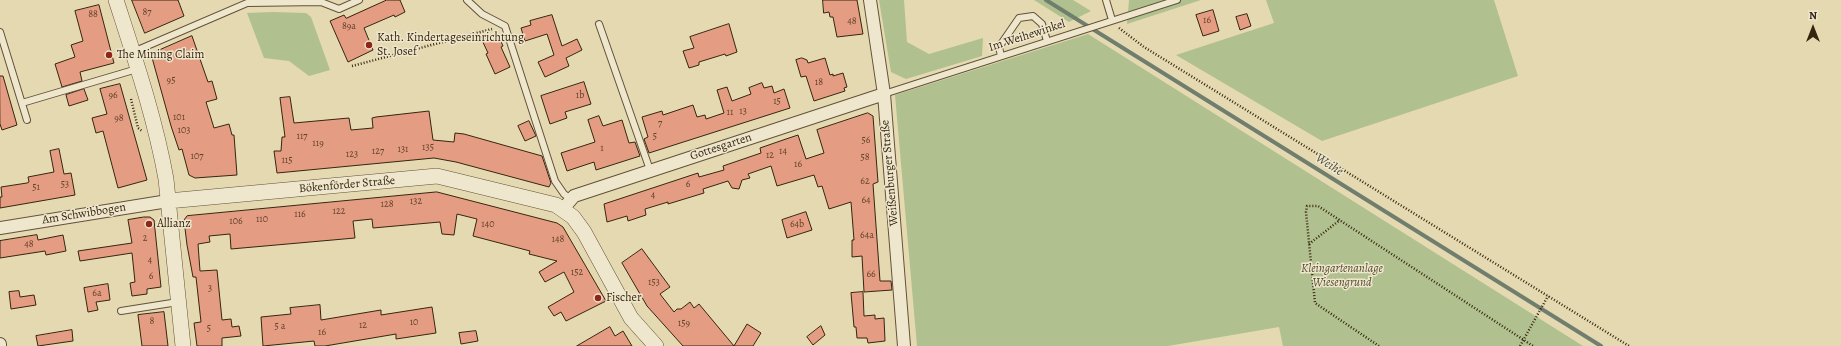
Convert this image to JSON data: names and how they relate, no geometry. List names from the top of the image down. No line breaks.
{"streets":{"street":["Gottesgarten","Weißenburger Straße","Bökenförder Straße","Am Schwibbogen"],"lane":["Im Weihewinkel"]},"crossings":[["Im Weihewinkel","Gottesgarten"],["Im Weihewinkel","Weißenburger Straße"],["Gottesgarten","Weißenburger Straße"],["Gottesgarten","Bökenförder Straße"],["Bökenförder Straße","Am Schwibbogen"]],"water":["Weihe"],"parks":["Kleingartenanlage Wiesengrund"],"places":["Kath. Kindertageseinrichtung St. Josef","The Mining Claim","Allianz","Fischer"],"house_numbers":["87","88","16","48","89a","95","18","96","1b","15","13","11","101","98","7","103","117","5","56","119","135","1","131","127","14","123","12","107","58","115","16","62","53","6","51","4","64","132","128","122","116","110","106","140","64b","64a","2","148","48","4","152","66","6","153","3","6a","8","10","159","12","5 a","5","16"],"north":"top"}
